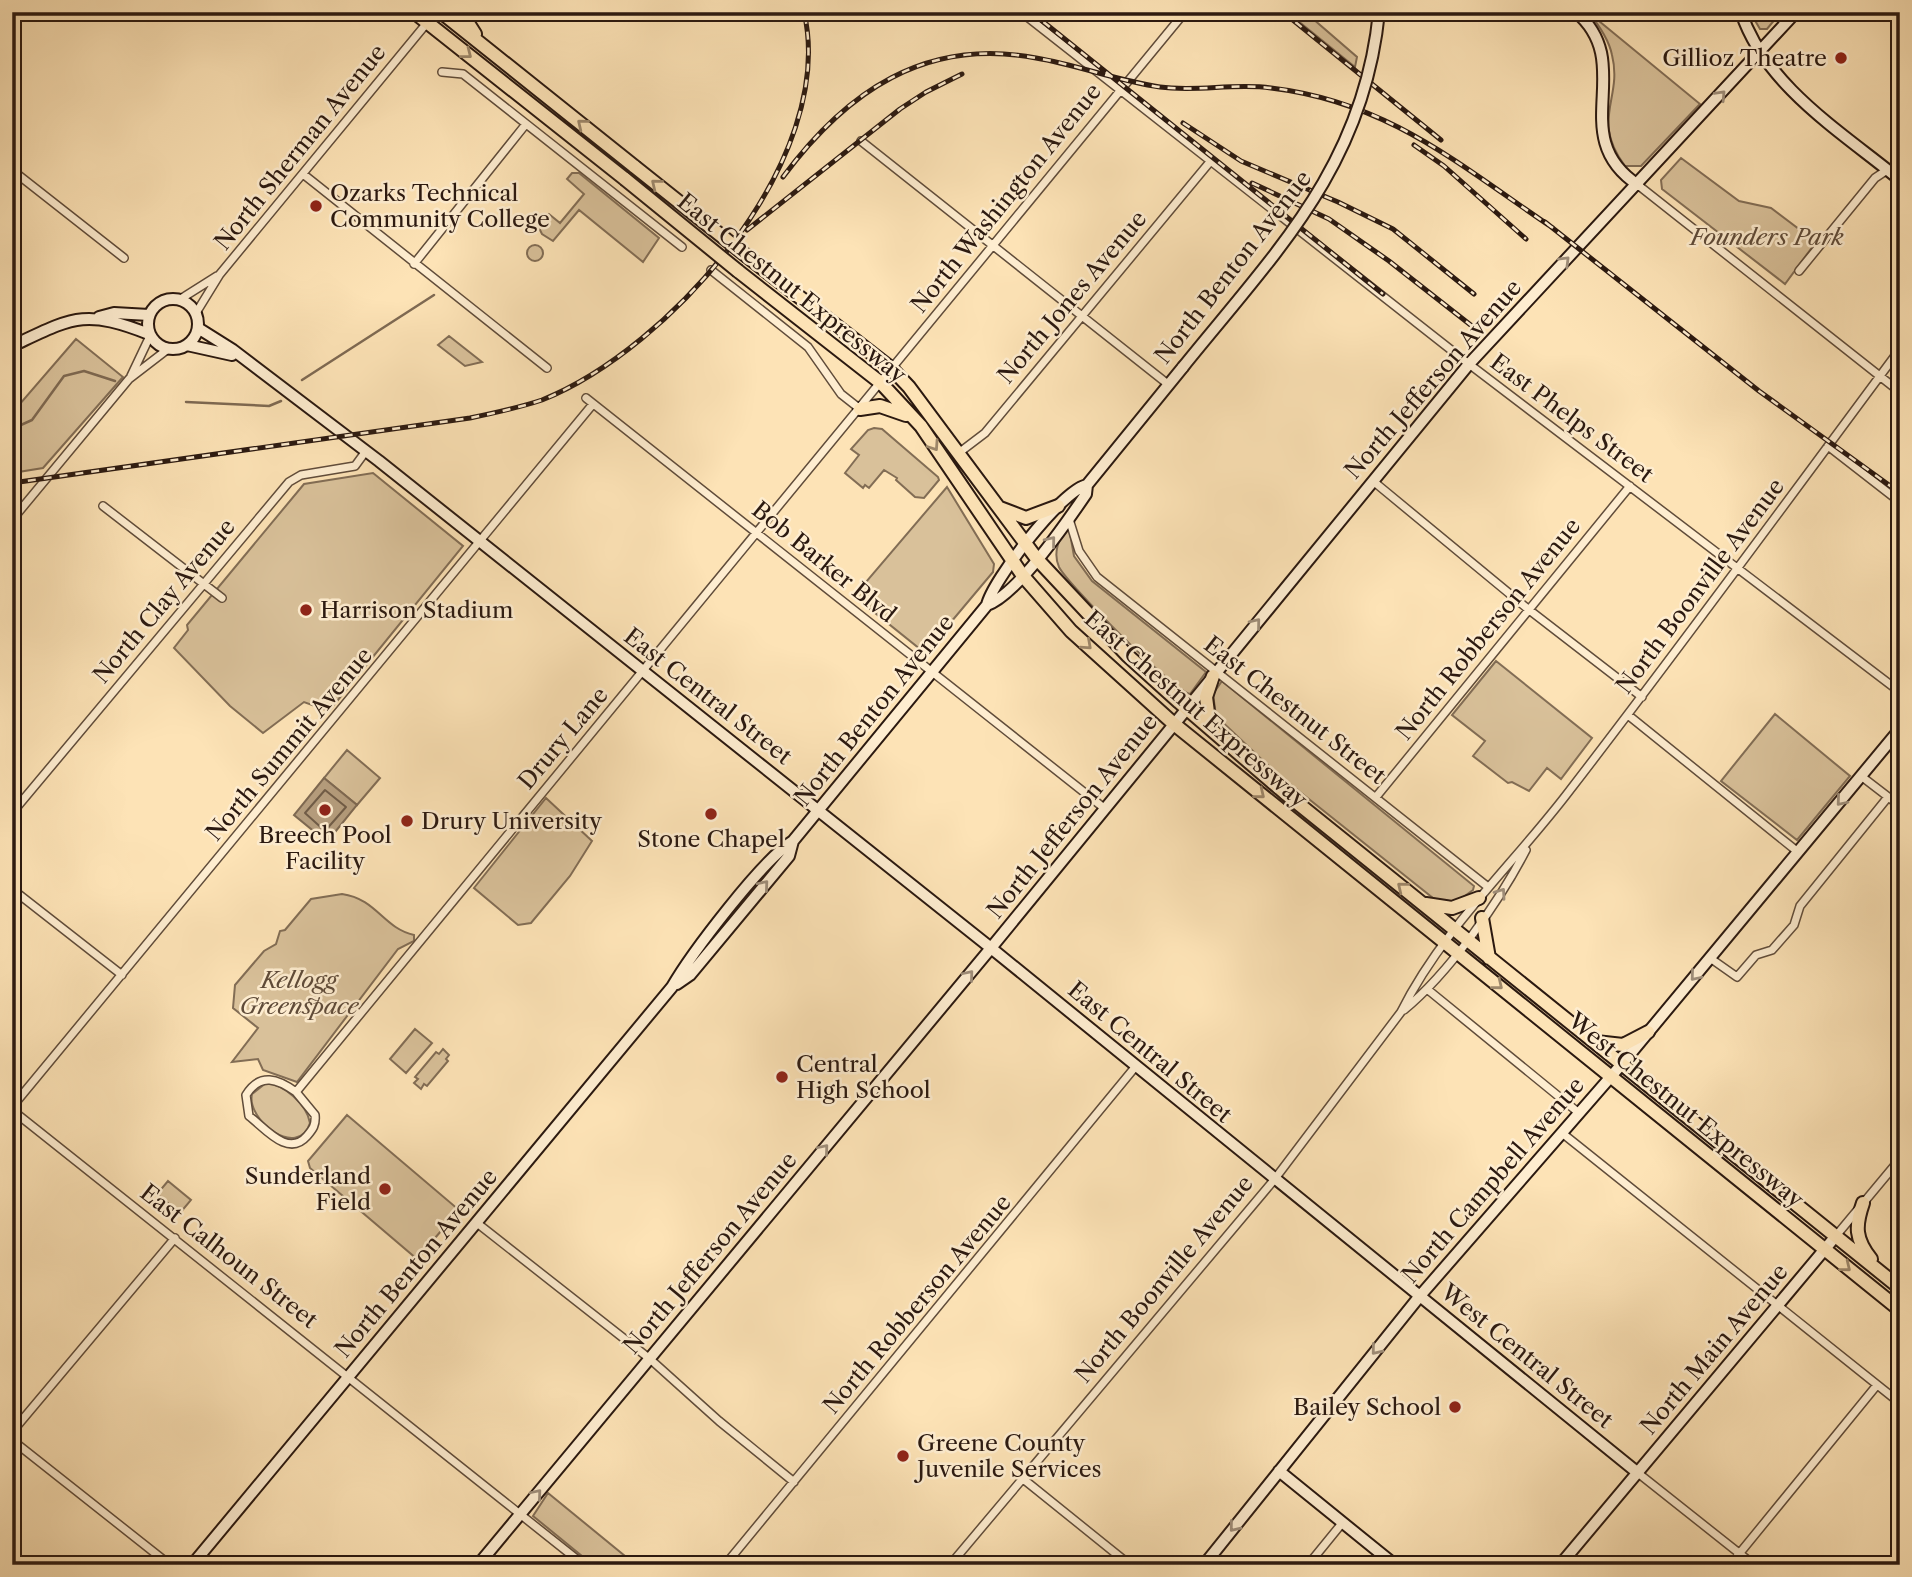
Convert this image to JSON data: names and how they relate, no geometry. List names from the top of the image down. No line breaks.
{"streets":{"main road":["North Benton Avenue","East Chestnut Expressway","North Jefferson Avenue","East Central Street","West Chestnut Expressway","North Campbell Avenue","North Main Avenue","West Central Street"],"street":["North Sherman Avenue","North Washington Avenue","North Jones Avenue","East Phelps Street","Bob Barker Blvd","North Boonville Avenue","North Clay Avenue","North Robberson Avenue","East Chestnut Street","Drury Lane","North Summit Avenue","East Calhoun Street"]},"crossings":[["North Sherman Avenue","East Chestnut Expressway"],["North Sherman Avenue","East Central Street"],["North Washington Avenue","East Chestnut Expressway"],["North Washington Avenue","East Phelps Street"],["North Washington Avenue","Drury Lane"],["North Benton Avenue","East Chestnut Expressway"],["North Benton Avenue","Bob Barker Blvd"],["North Benton Avenue","East Central Street"],["North Benton Avenue","East Chestnut Street"],["North Benton Avenue","East Calhoun Street"],["East Chestnut Expressway","North Jones Avenue"],["East Chestnut Expressway","North Jefferson Avenue"],["East Chestnut Expressway","North Boonville Avenue"],["East Chestnut Expressway","West Chestnut Expressway"],["North Jones Avenue","East Phelps Street"],["North Jefferson Avenue","East Phelps Street"],["North Jefferson Avenue","Bob Barker Blvd"],["North Jefferson Avenue","East Central Street"],["North Jefferson Avenue","East Chestnut Street"],["North Jefferson Avenue","East Calhoun Street"],["East Phelps Street","North Boonville Avenue"],["East Phelps Street","North Robberson Avenue"],["Bob Barker Blvd","Drury Lane"],["Bob Barker Blvd","North Summit Avenue"],["North Boonville Avenue","East Central Street"],["North Boonville Avenue","East Chestnut Street"],["North Boonville Avenue","West Chestnut Expressway"],["North Boonville Avenue","West Central Street"],["North Clay Avenue","East Central Street"],["North Robberson Avenue","East Central Street"],["North Robberson Avenue","East Chestnut Street"],["East Central Street","Drury Lane"],["East Central Street","North Summit Avenue"],["East Central Street","West Central Street"],["North Summit Avenue","East Calhoun Street"],["West Chestnut Expressway","North Campbell Avenue"],["West Chestnut Expressway","North Main Avenue"],["North Campbell Avenue","West Central Street"],["North Main Avenue","West Central Street"]],"one_way":["North Jefferson Avenue","North Campbell Avenue"],"parks":["Founders Park","Kellogg Greenspace"],"places":["Gillioz Theatre","Ozarks Technical Community College","Harrison Stadium","Breech Pool Facility","Stone Chapel","Drury University","Central High School","Sunderland Field","Bailey School","Greene County Juvenile Services"]}
